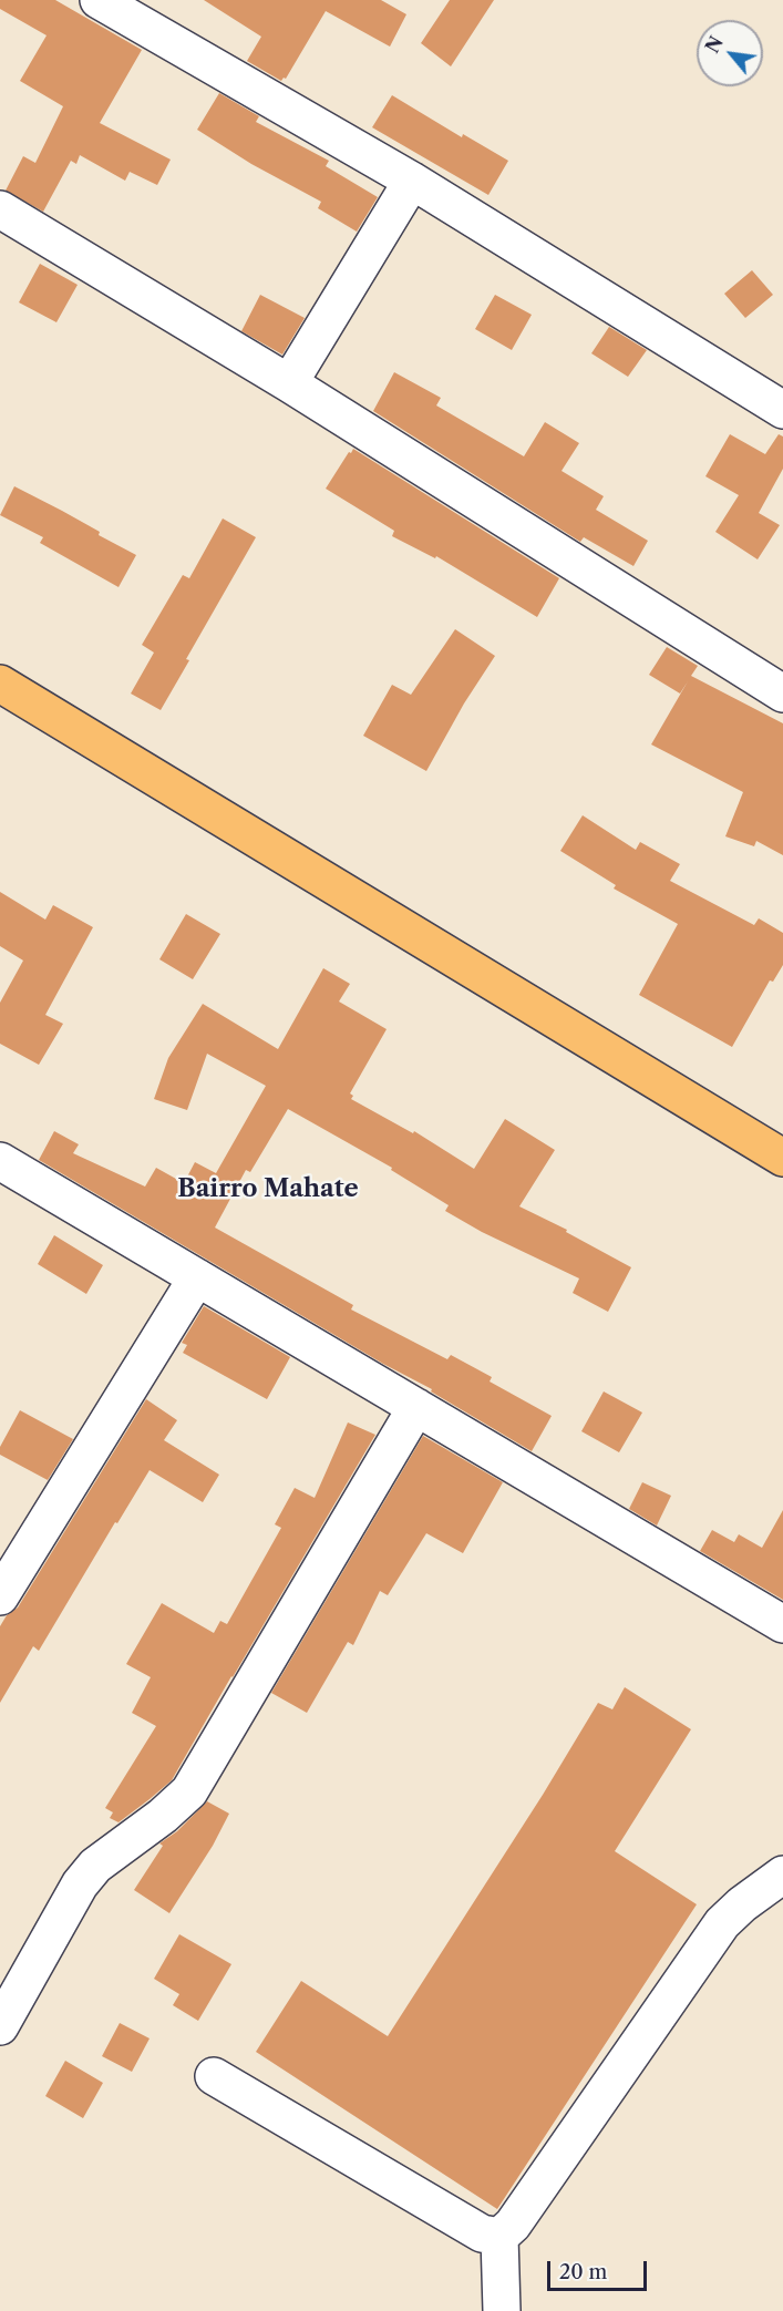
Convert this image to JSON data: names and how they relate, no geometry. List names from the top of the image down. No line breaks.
{"districts":["Bairro Mahate"],"scale_bar":"20 m","north":"top left"}
